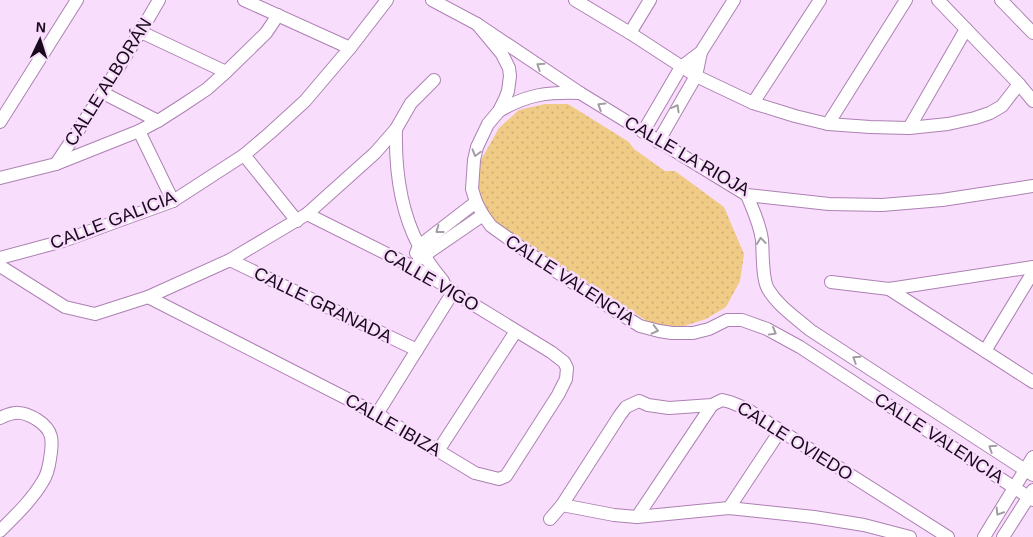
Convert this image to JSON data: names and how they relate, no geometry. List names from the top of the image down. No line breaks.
{"streets":{"street":["CALLE ALBORÁN","CALLE LA RIOJA","CALLE GALICIA","CALLE VIGO","CALLE VALENCIA","CALLE GRANADA","CALLE IBIZA","CALLE OVIEDO"]},"crossings":[["CALLE LA RIOJA","CALLE VALENCIA"],["CALLE GALICIA","CALLE VIGO"],["CALLE VIGO","CALLE IBIZA"]],"north":"top"}
